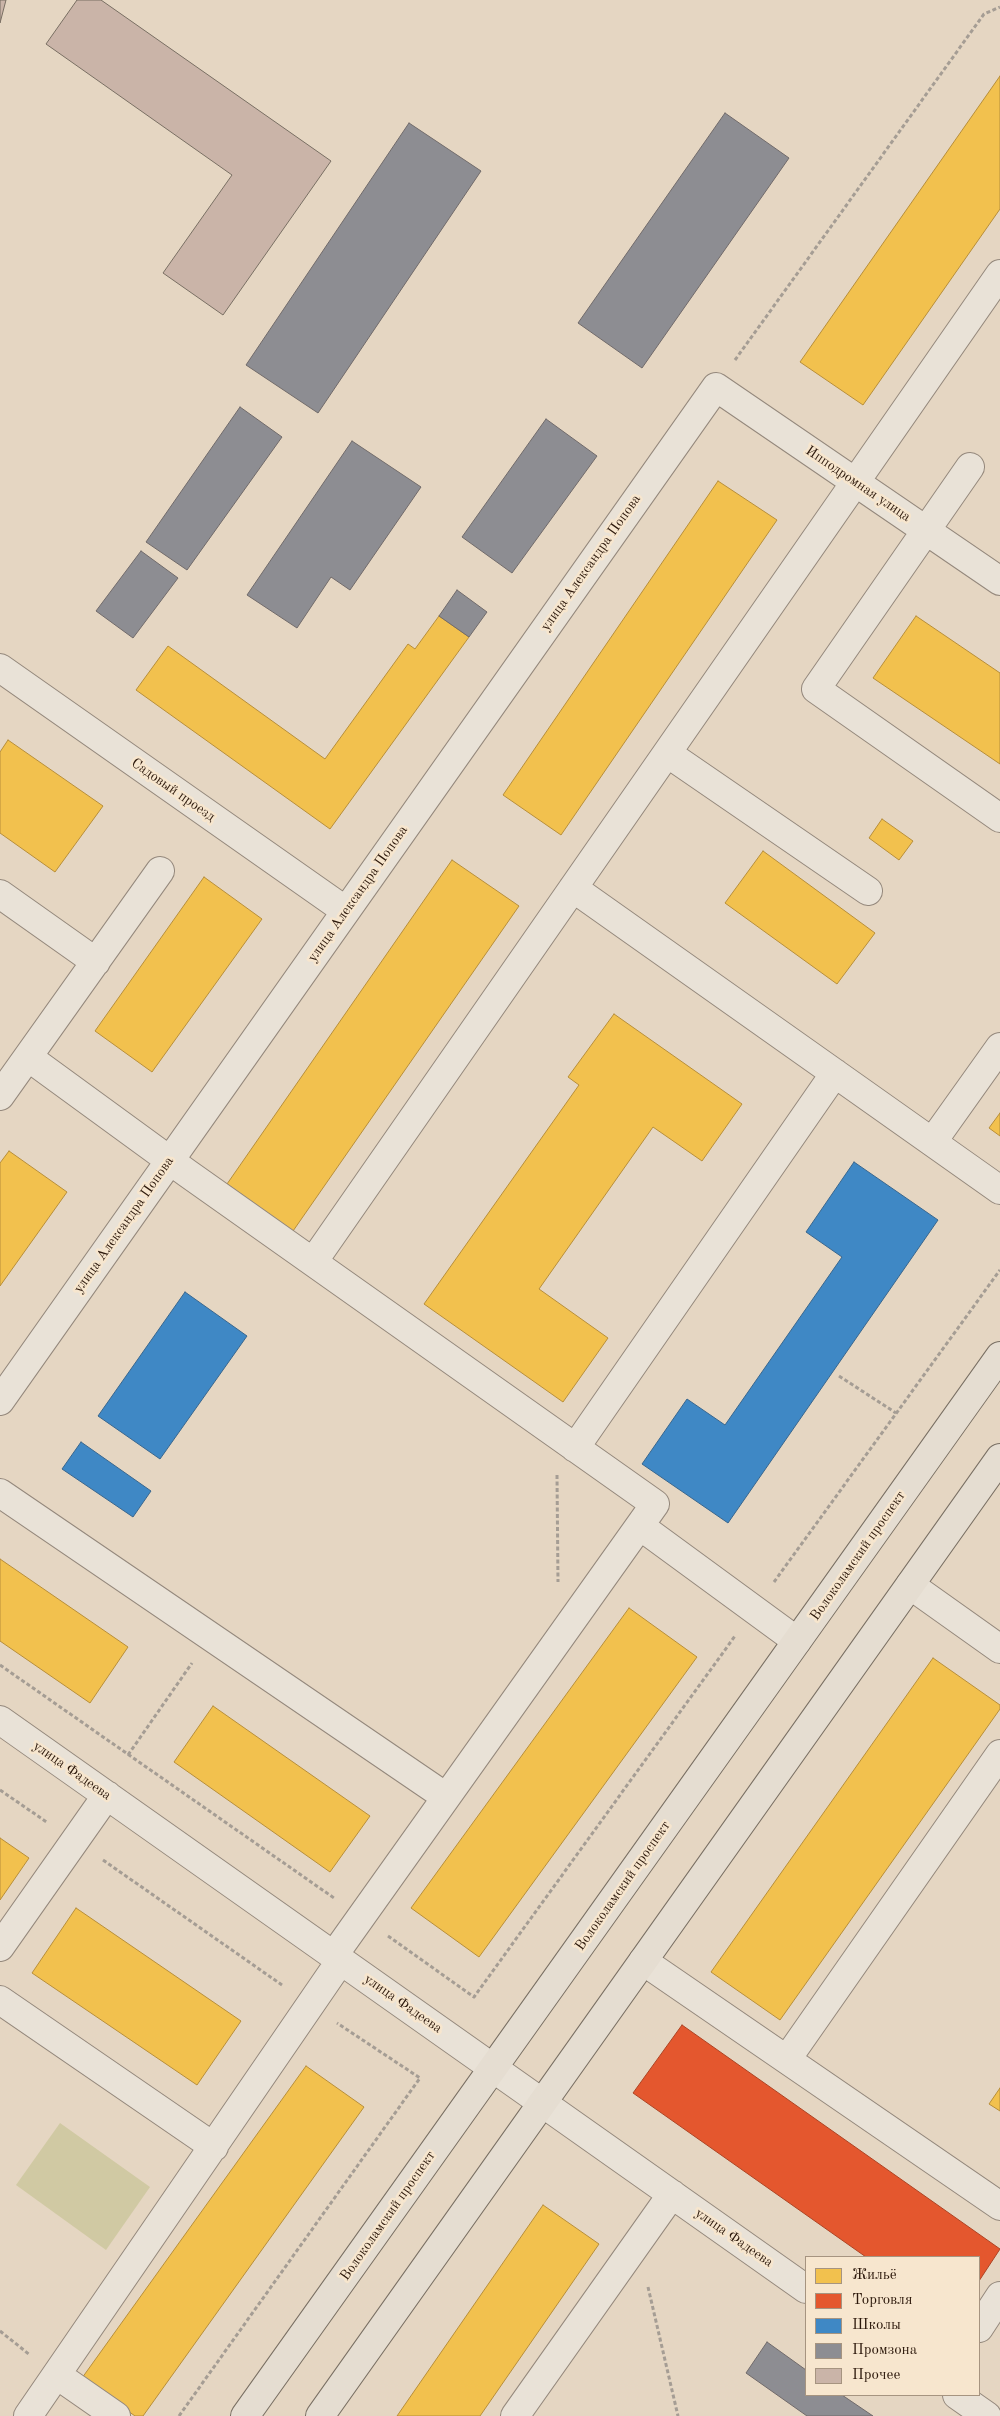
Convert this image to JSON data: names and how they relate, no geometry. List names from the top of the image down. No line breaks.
{"streets":{"main road":["Волоколамский проспект"],"street":["Ипподромная улица","улица Александра Попова","Садовый проезд","улица Фадеева"]},"crossings":[["Ипподромная улица","улица Александра Попова"],["улица Александра Попова","Садовый проезд"],["Волоколамский проспект","улица Фадеева"]],"legend":["Жильё","Торговля","Школы","Промзона","Прочее"]}
